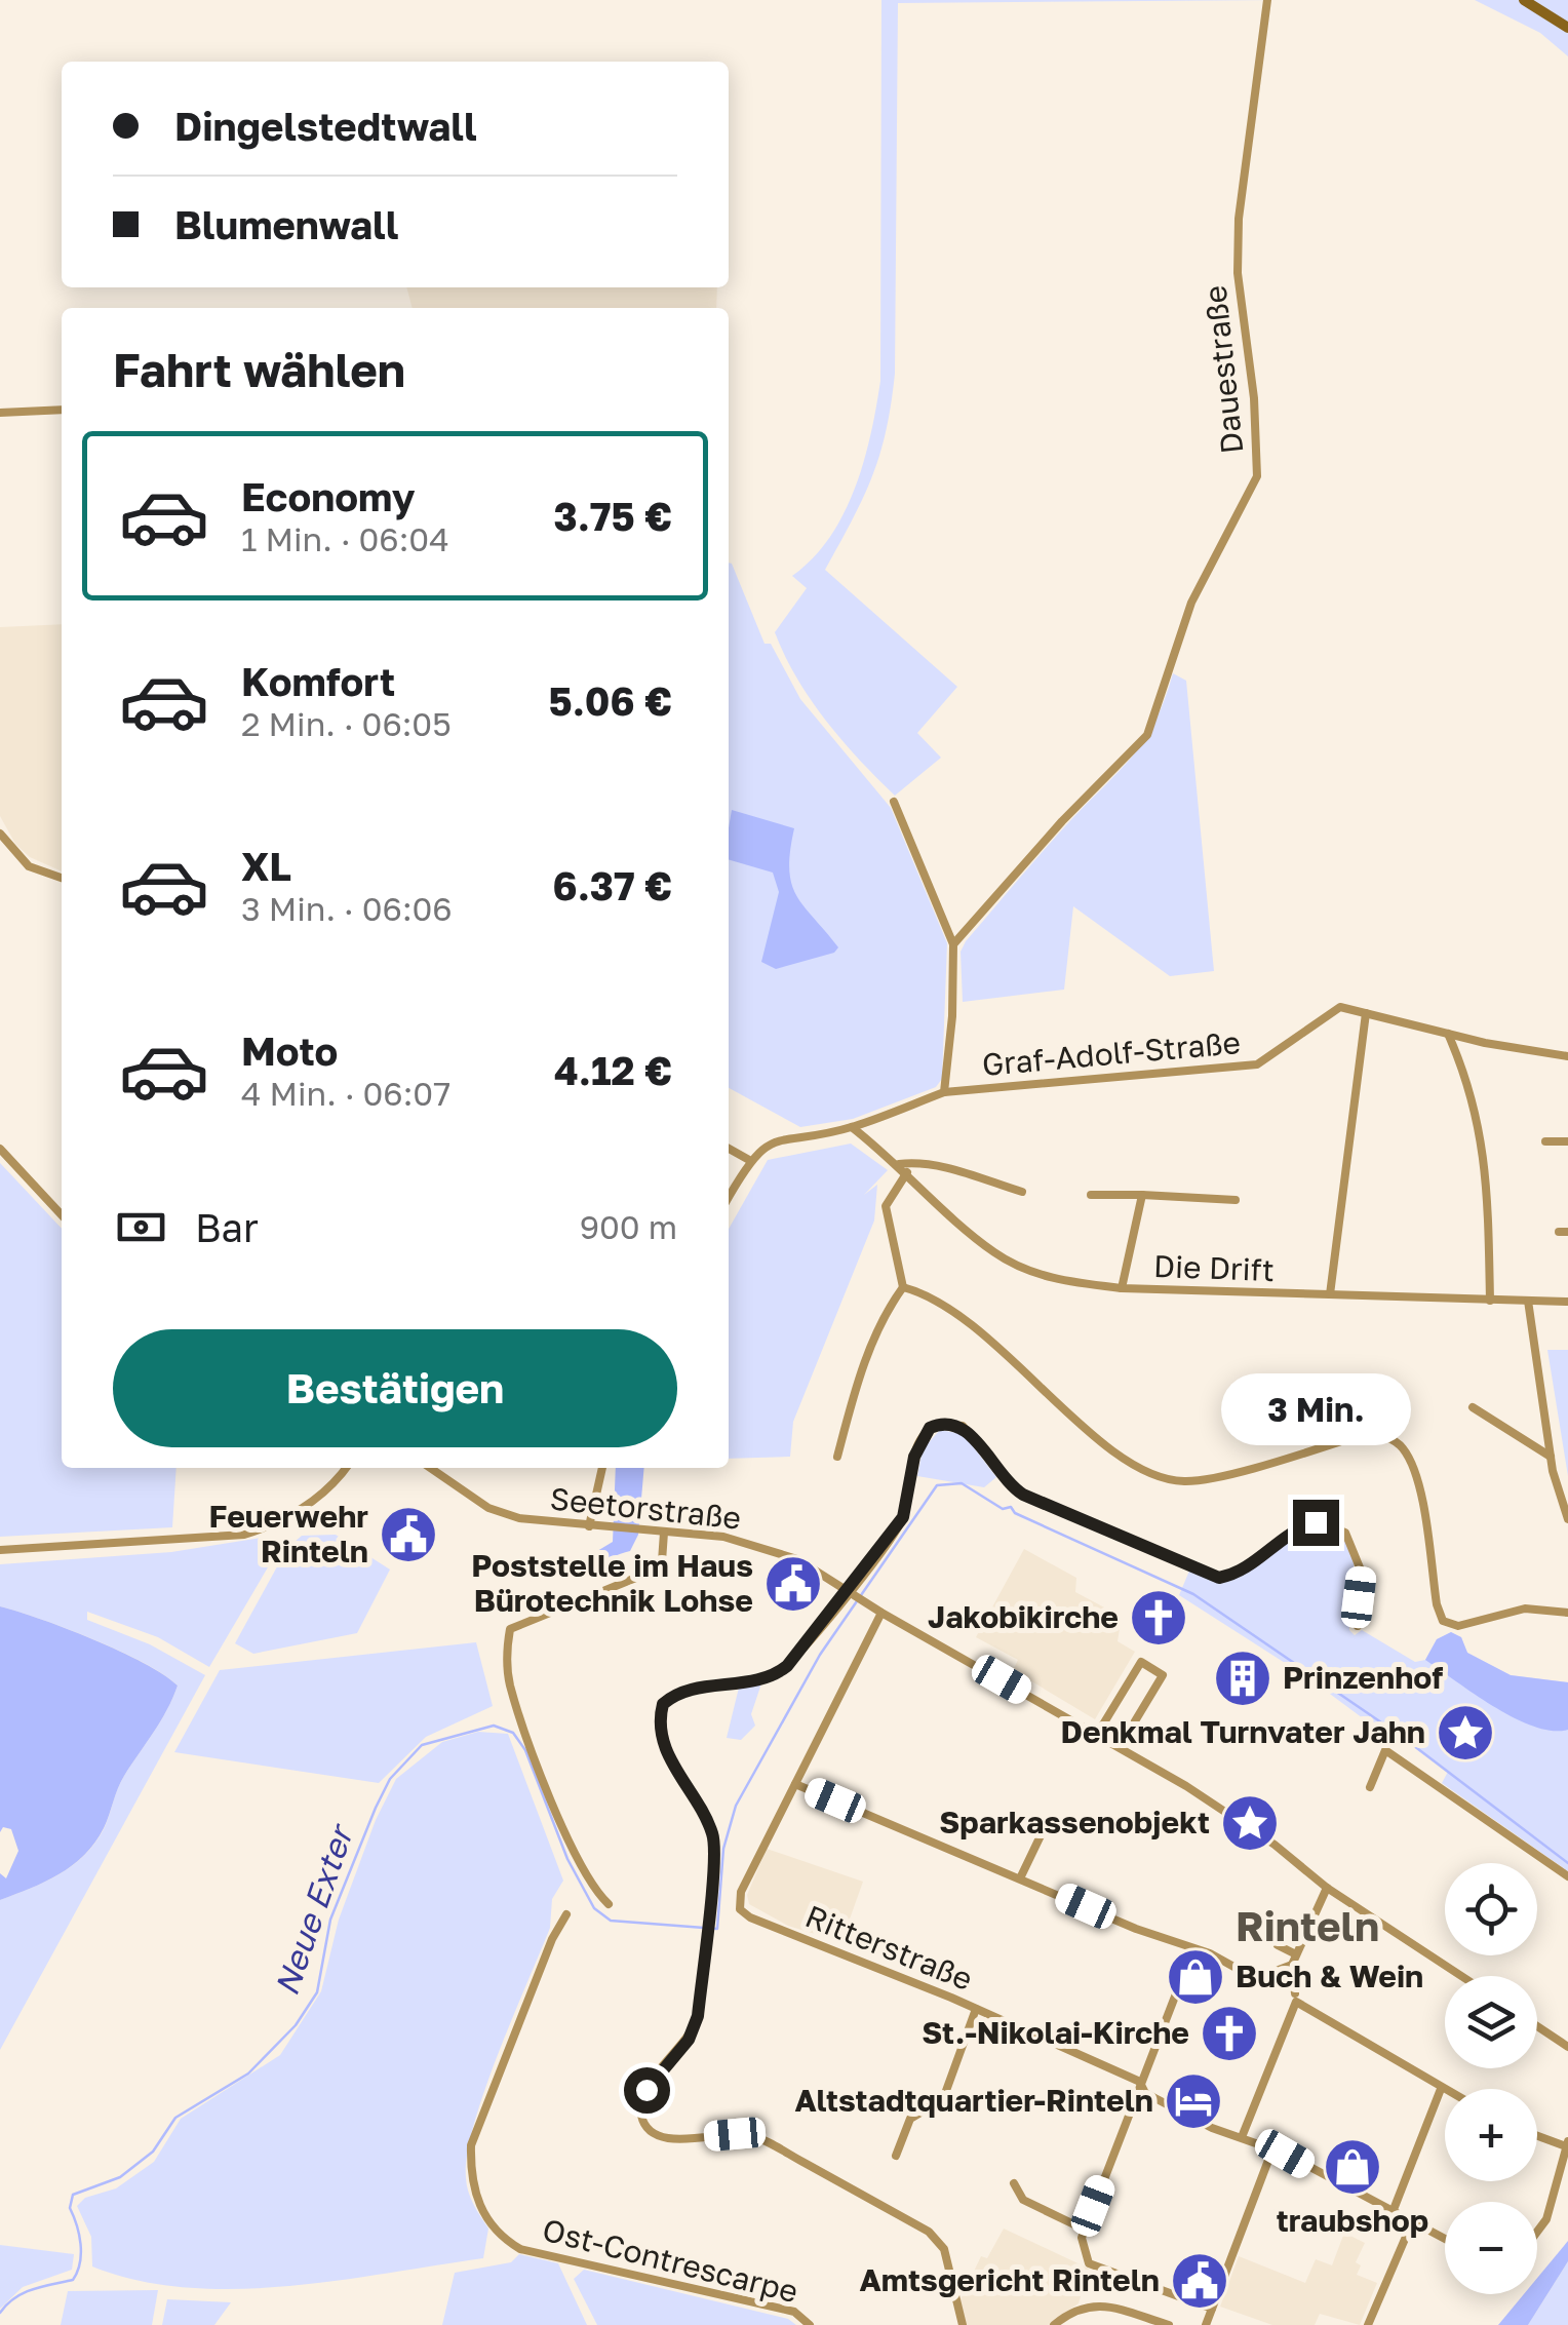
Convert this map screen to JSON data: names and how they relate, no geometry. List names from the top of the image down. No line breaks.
{"streets":{"street":["Dauestraße","Graf-Adolf-Straße","Die Drift","Seetorstraße","Ritterstraße","Ost-Contrescarpe"]},"districts":["Rinteln"],"water":["Neue Exter"],"places":{"public building":["Feuerwehr Rinteln","Poststelle im Haus Bürotechnik Lohse","Amtsgericht Rinteln"],"church":["Jakobikirche","St.-Nikolai-Kirche"],"building":["Prinzenhof"],"place":["Denkmal Turnvater Jahn","Sparkassenobjekt"],"shop":["Buch & Wein","traubshop"],"hotel":["Altstadtquartier-Rinteln"]},"page":{"banner":["Dingelstedtwall","Blumenwall"],"heading":"Fahrt wählen","list":[{"name":"Economy","note":"1 Min. · 06:04","value":"3.75 €"},{"name":"Komfort","note":"2 Min. · 06:05","value":"5.06 €"},{"name":"XL","note":"3 Min. · 06:06","value":"6.37 €"},{"name":"Moto","note":"4 Min. · 06:07","value":"4.12 €"}],"pay":["Bar","900 m"],"buttons":"Bestätigen","bubble":"3 Min.","map_buttons":["+","−"]}}
